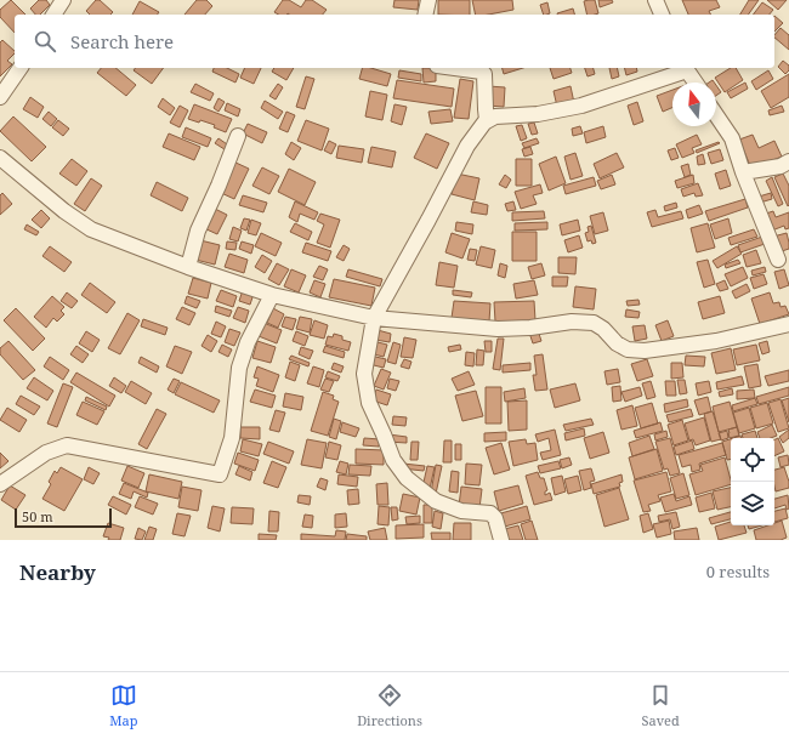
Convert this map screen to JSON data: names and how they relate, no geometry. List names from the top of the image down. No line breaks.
{"scale_bar":"50 m","north":"top","page":{"search":"Search here","scale":"50 m","heading":["Nearby","0 results"],"nav":["Map","Directions","Saved"]}}
